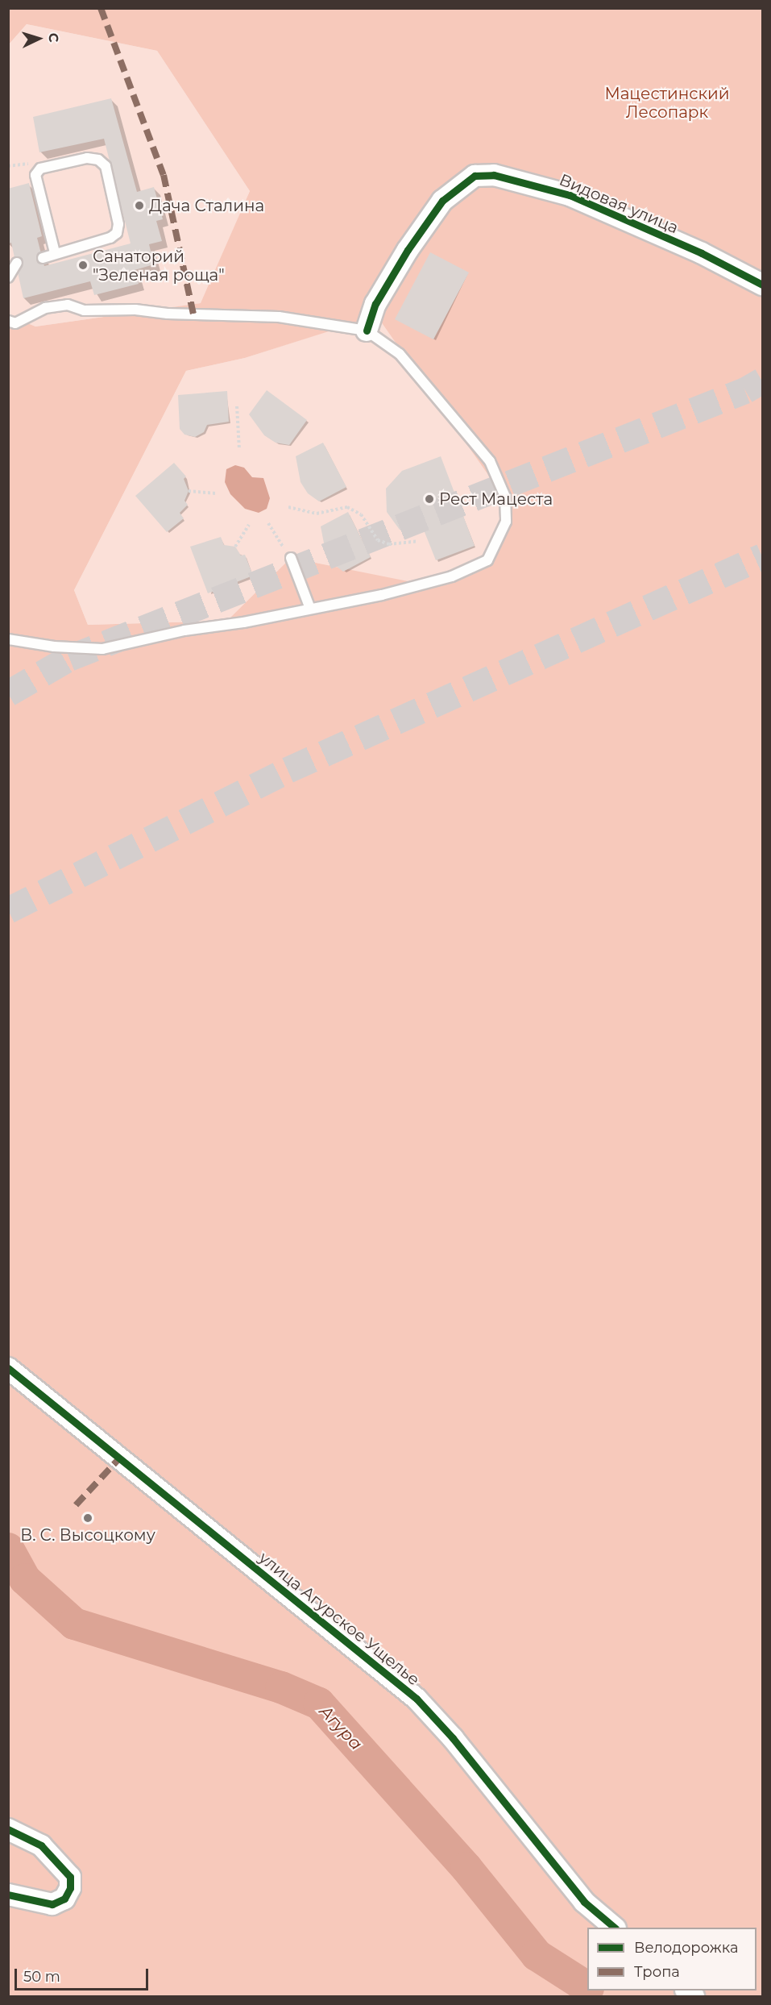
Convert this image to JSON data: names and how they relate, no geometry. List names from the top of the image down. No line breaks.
{"streets":{"street":["Видовая улица","улица Агурское Ущелье"]},"water":["Агура"],"parks":["Мацестинский Лесопарк"],"places":["Дача Сталина","Санаторий \"Зеленая роща\"","Рест Мацеста","В. С. Высоцкому"],"legend":["Велодорожка","Тропа"],"scale_bar":"50 m","north":"right"}
